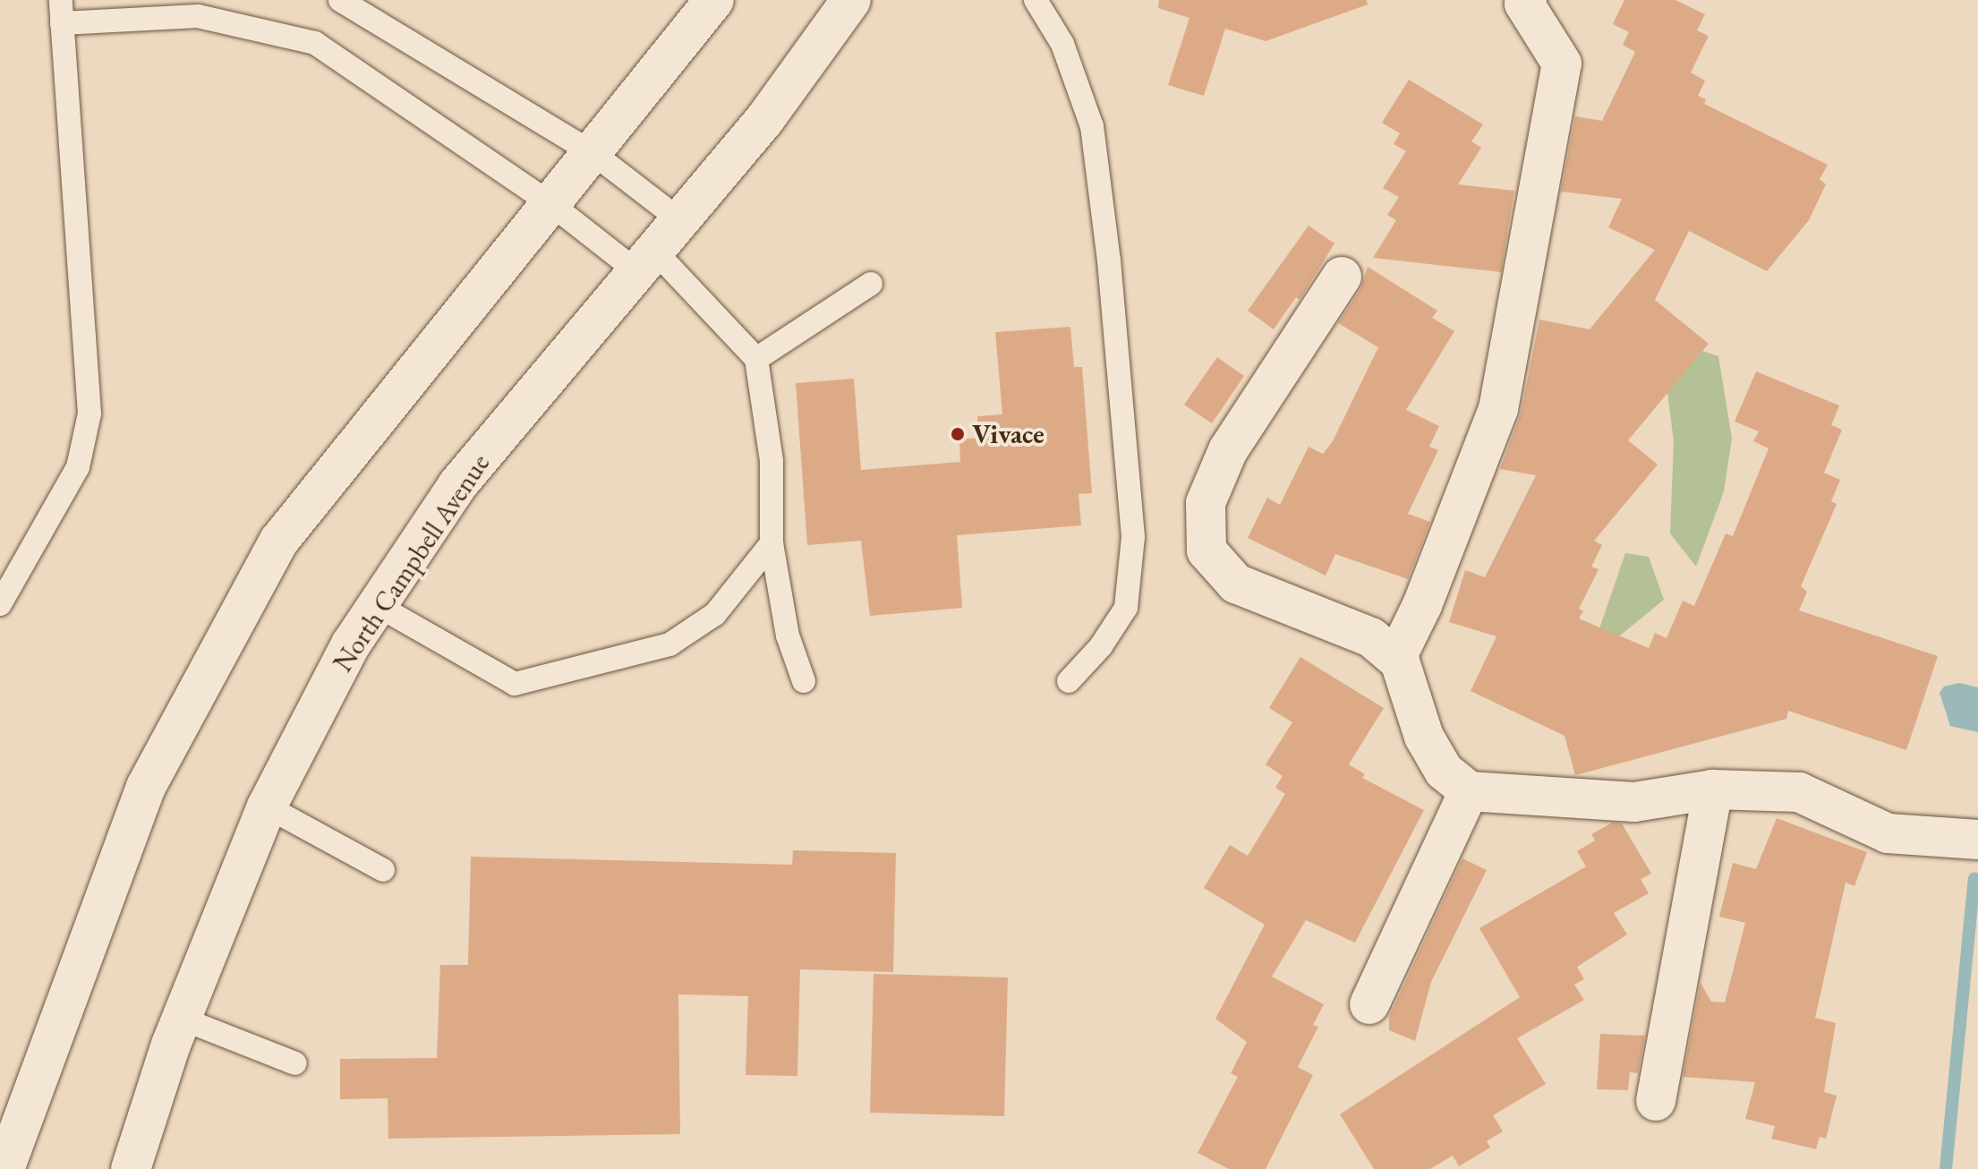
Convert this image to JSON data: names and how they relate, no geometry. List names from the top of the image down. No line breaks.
{"streets":{"street":["North Campbell Avenue"]},"places":["Vivace"]}
